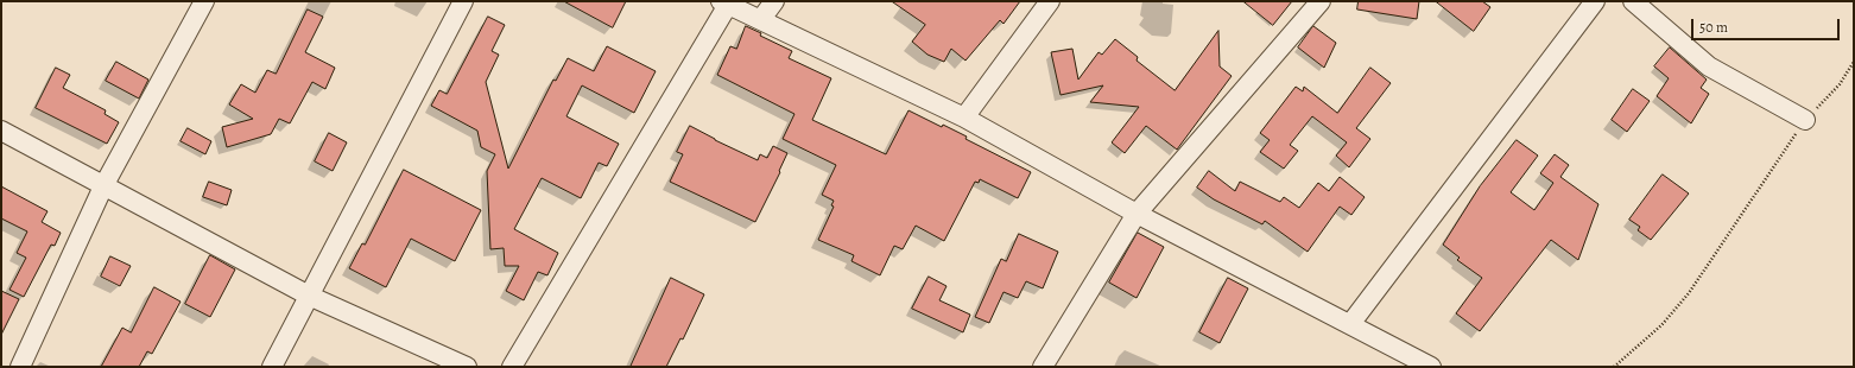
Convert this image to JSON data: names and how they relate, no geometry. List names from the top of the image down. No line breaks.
{"scale_bar":"50 m"}
